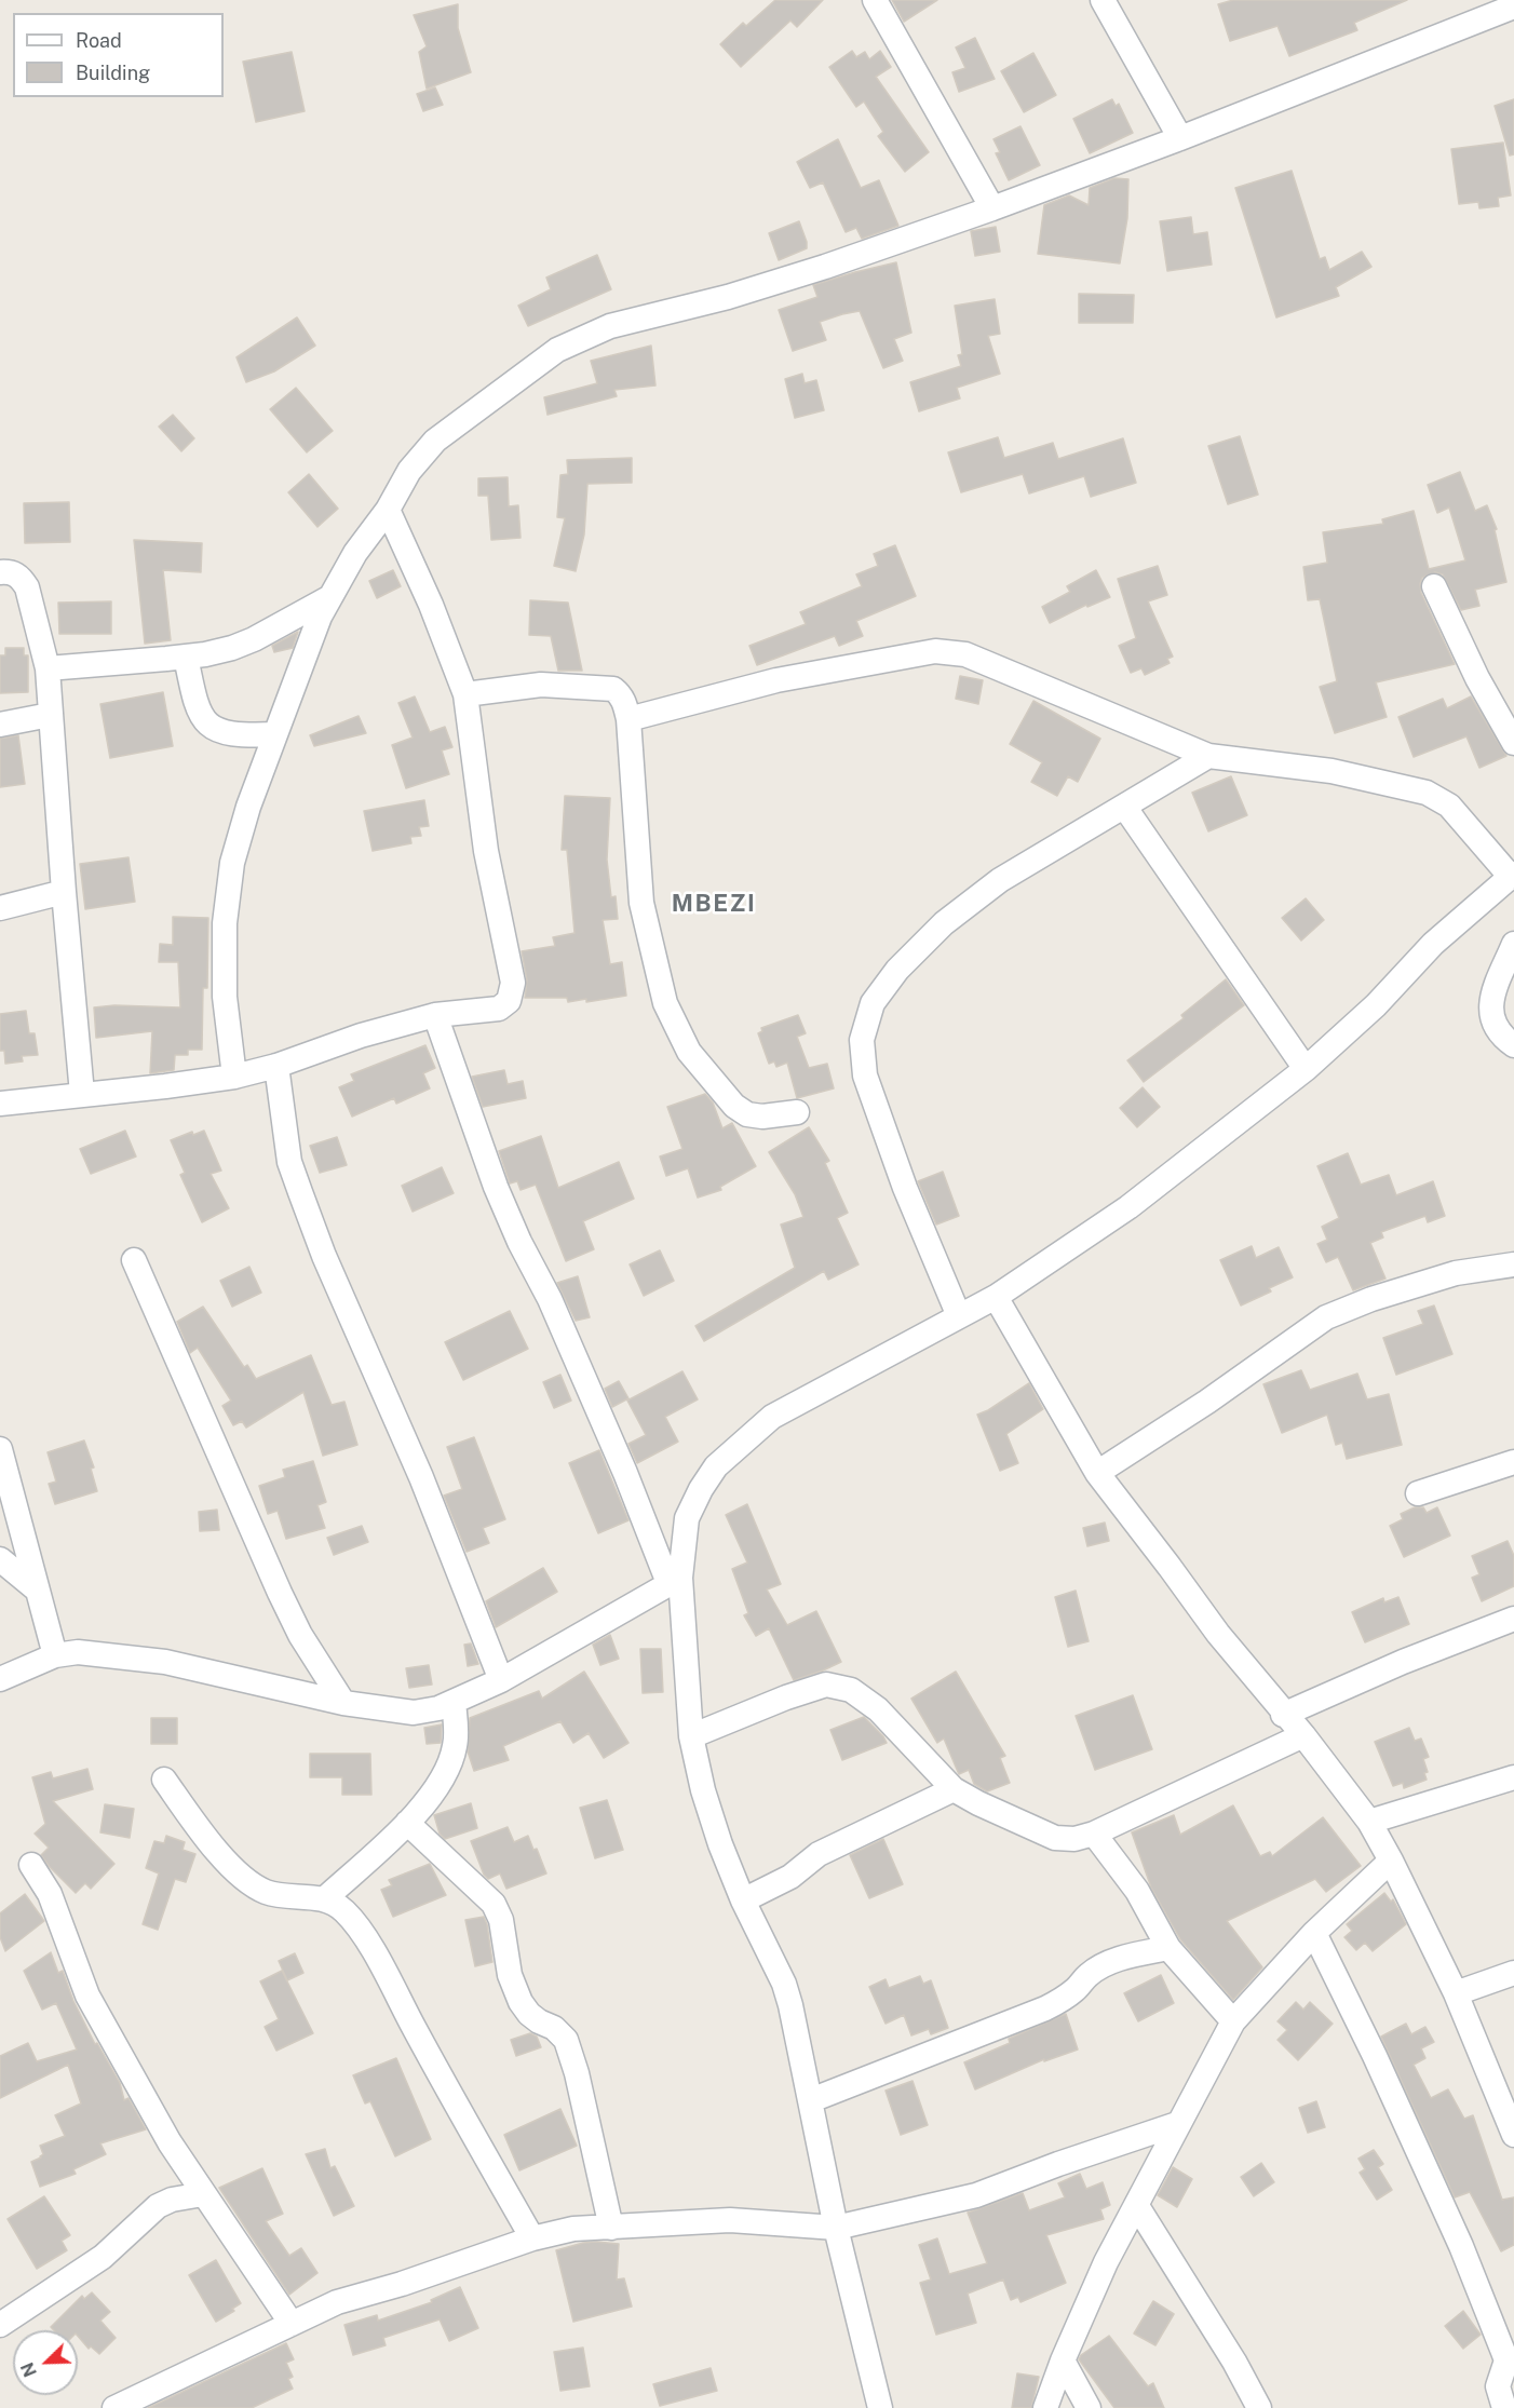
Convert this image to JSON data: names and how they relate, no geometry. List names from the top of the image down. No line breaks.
{"districts":["MBEZI"],"legend":["Road","Building"],"north":"bottom left"}
